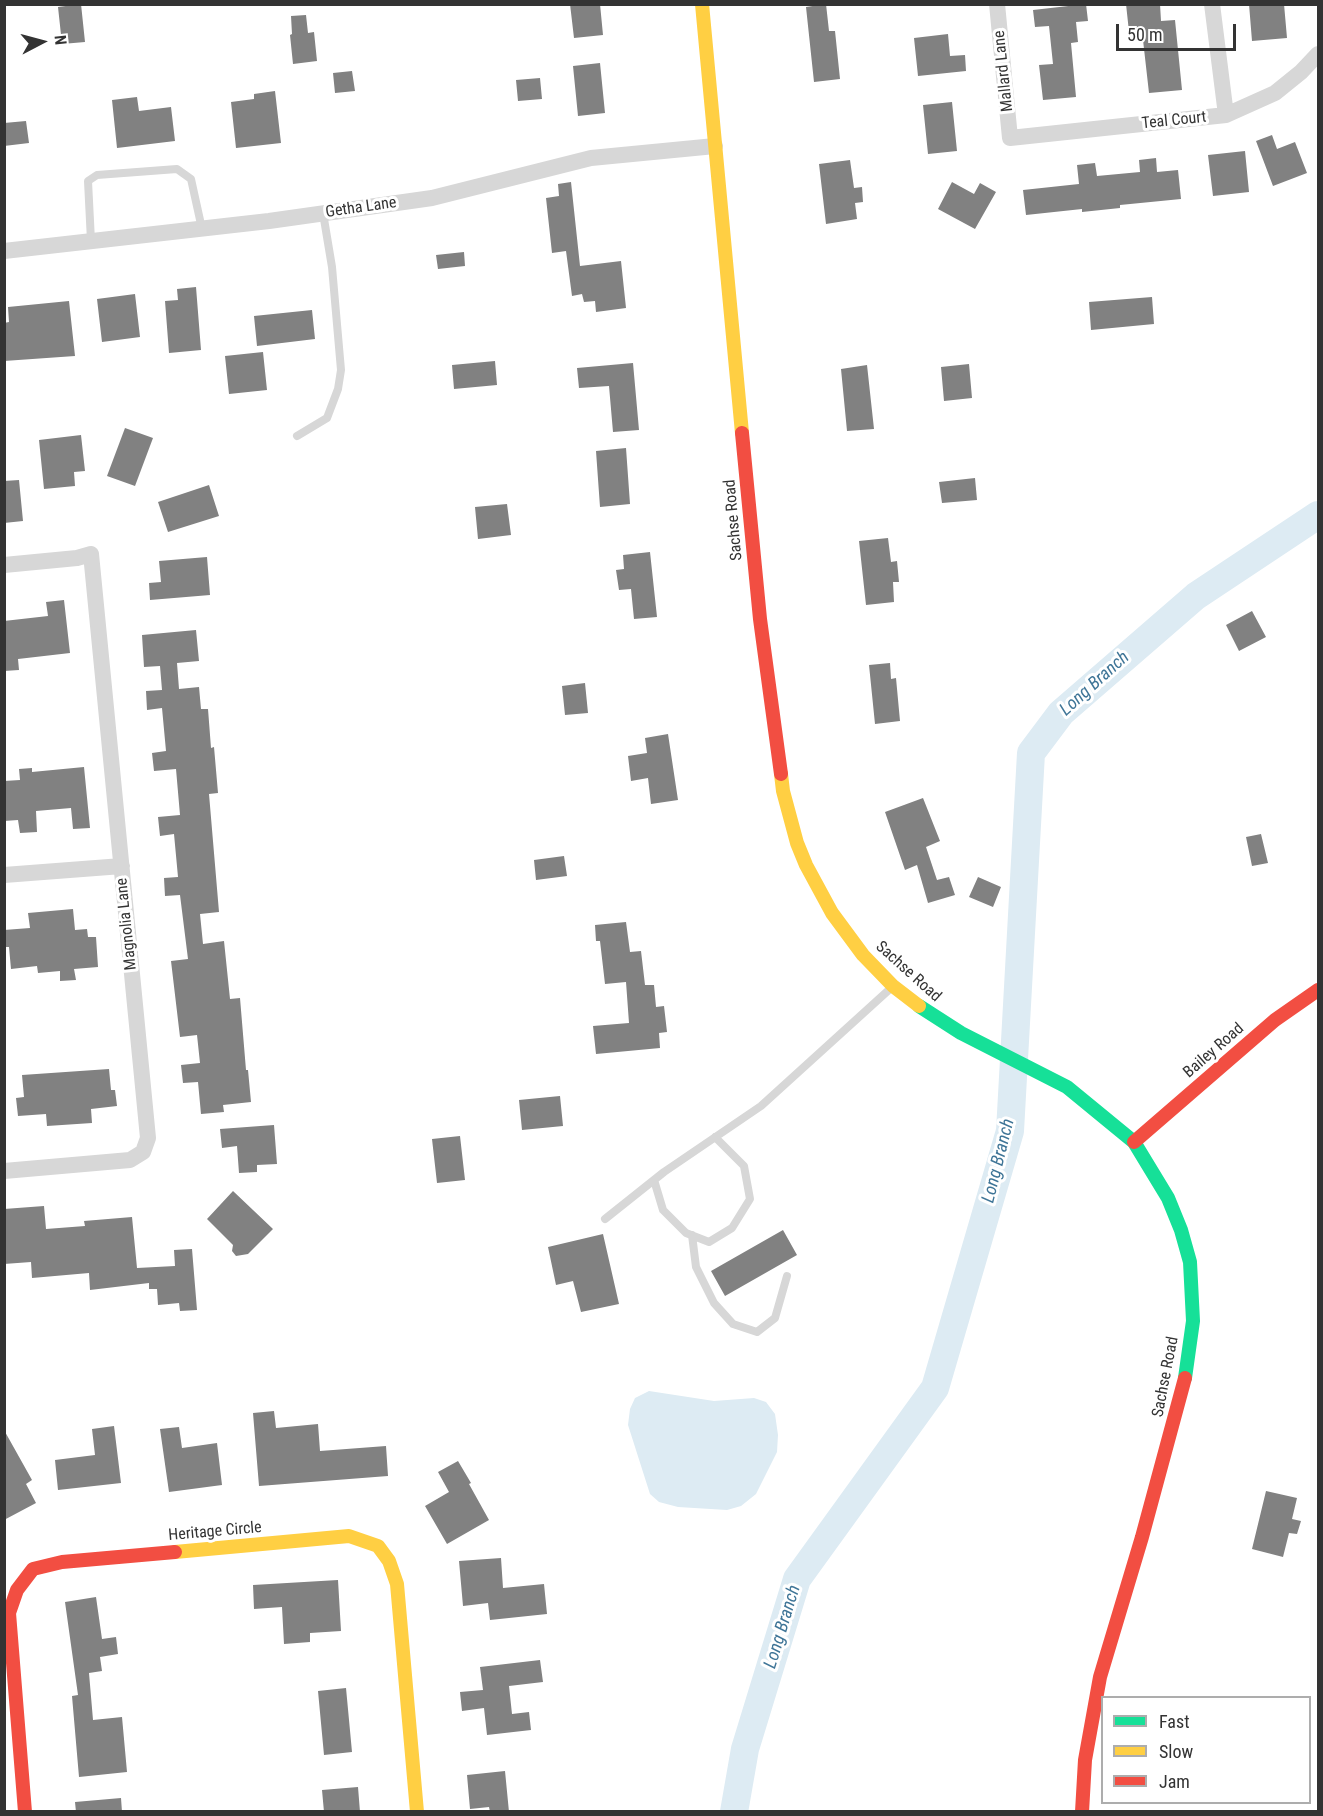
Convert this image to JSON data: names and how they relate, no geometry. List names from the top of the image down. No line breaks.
{"streets":{"main road":["Sachse Road","Bailey Road","Heritage Circle"],"street":["Mallard Lane","Teal Court","Getha Lane","Magnolia Lane"]},"crossings":[["Mallard Lane","Teal Court"],["Getha Lane","Sachse Road"],["Sachse Road","Bailey Road"]],"water":["Long Branch"],"legend":["Fast","Slow","Jam"],"scale_bar":"50 m","north":"right"}
